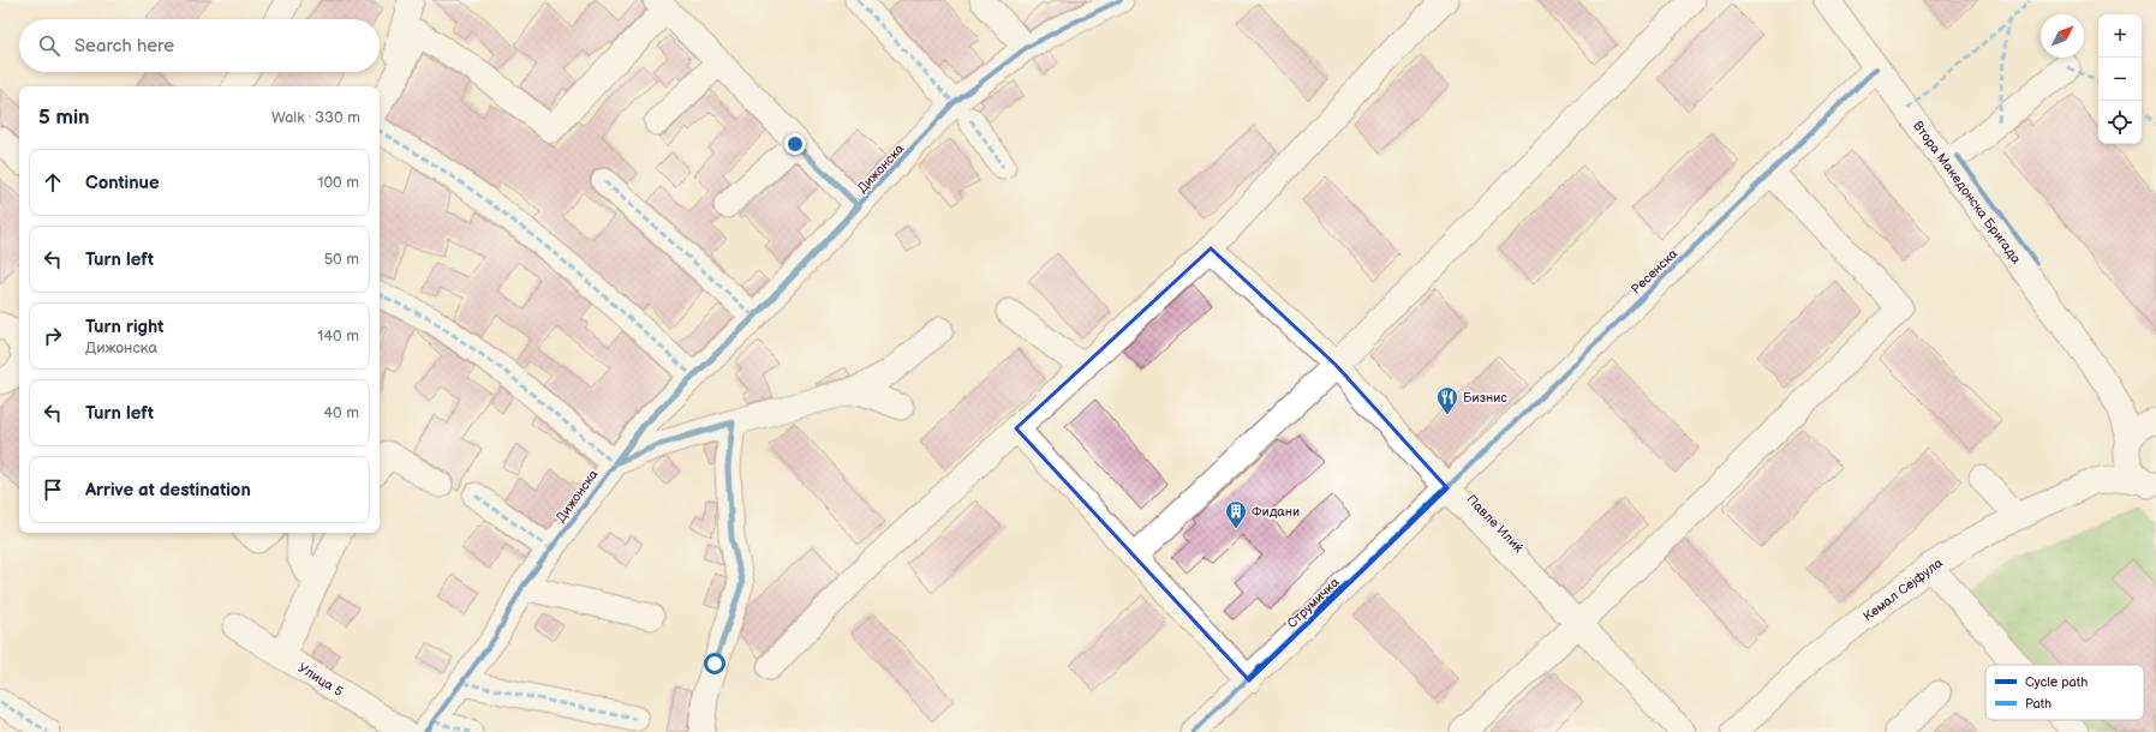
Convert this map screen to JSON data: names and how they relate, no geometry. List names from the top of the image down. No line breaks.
{"streets":{"street":["Дижонска","Втора Македонска Бригада","Ресенска","Павле Илиќ","Кемал Сејфула","Струмичка","Улица 5"]},"crossings":[["Втора Македонска Бригада","Ресенска"],["Ресенска","Павле Илиќ"],["Ресенска","Струмичка"],["Павле Илиќ","Струмичка"]],"places":{"restaurant":["Бизнис"],"building":["Фидани"]},"legend":["Cycle path","Path"],"north":"top right","page":{"map_buttons":["+","−"],"search":"Search here","heading":["5 min","Walk · 330 m"],"list":[["Continue","100 m"],["Turn left","50 m"],["Turn right","Дижонска","140 m"],["Turn left","40 m"],"Arrive at destination"]}}
